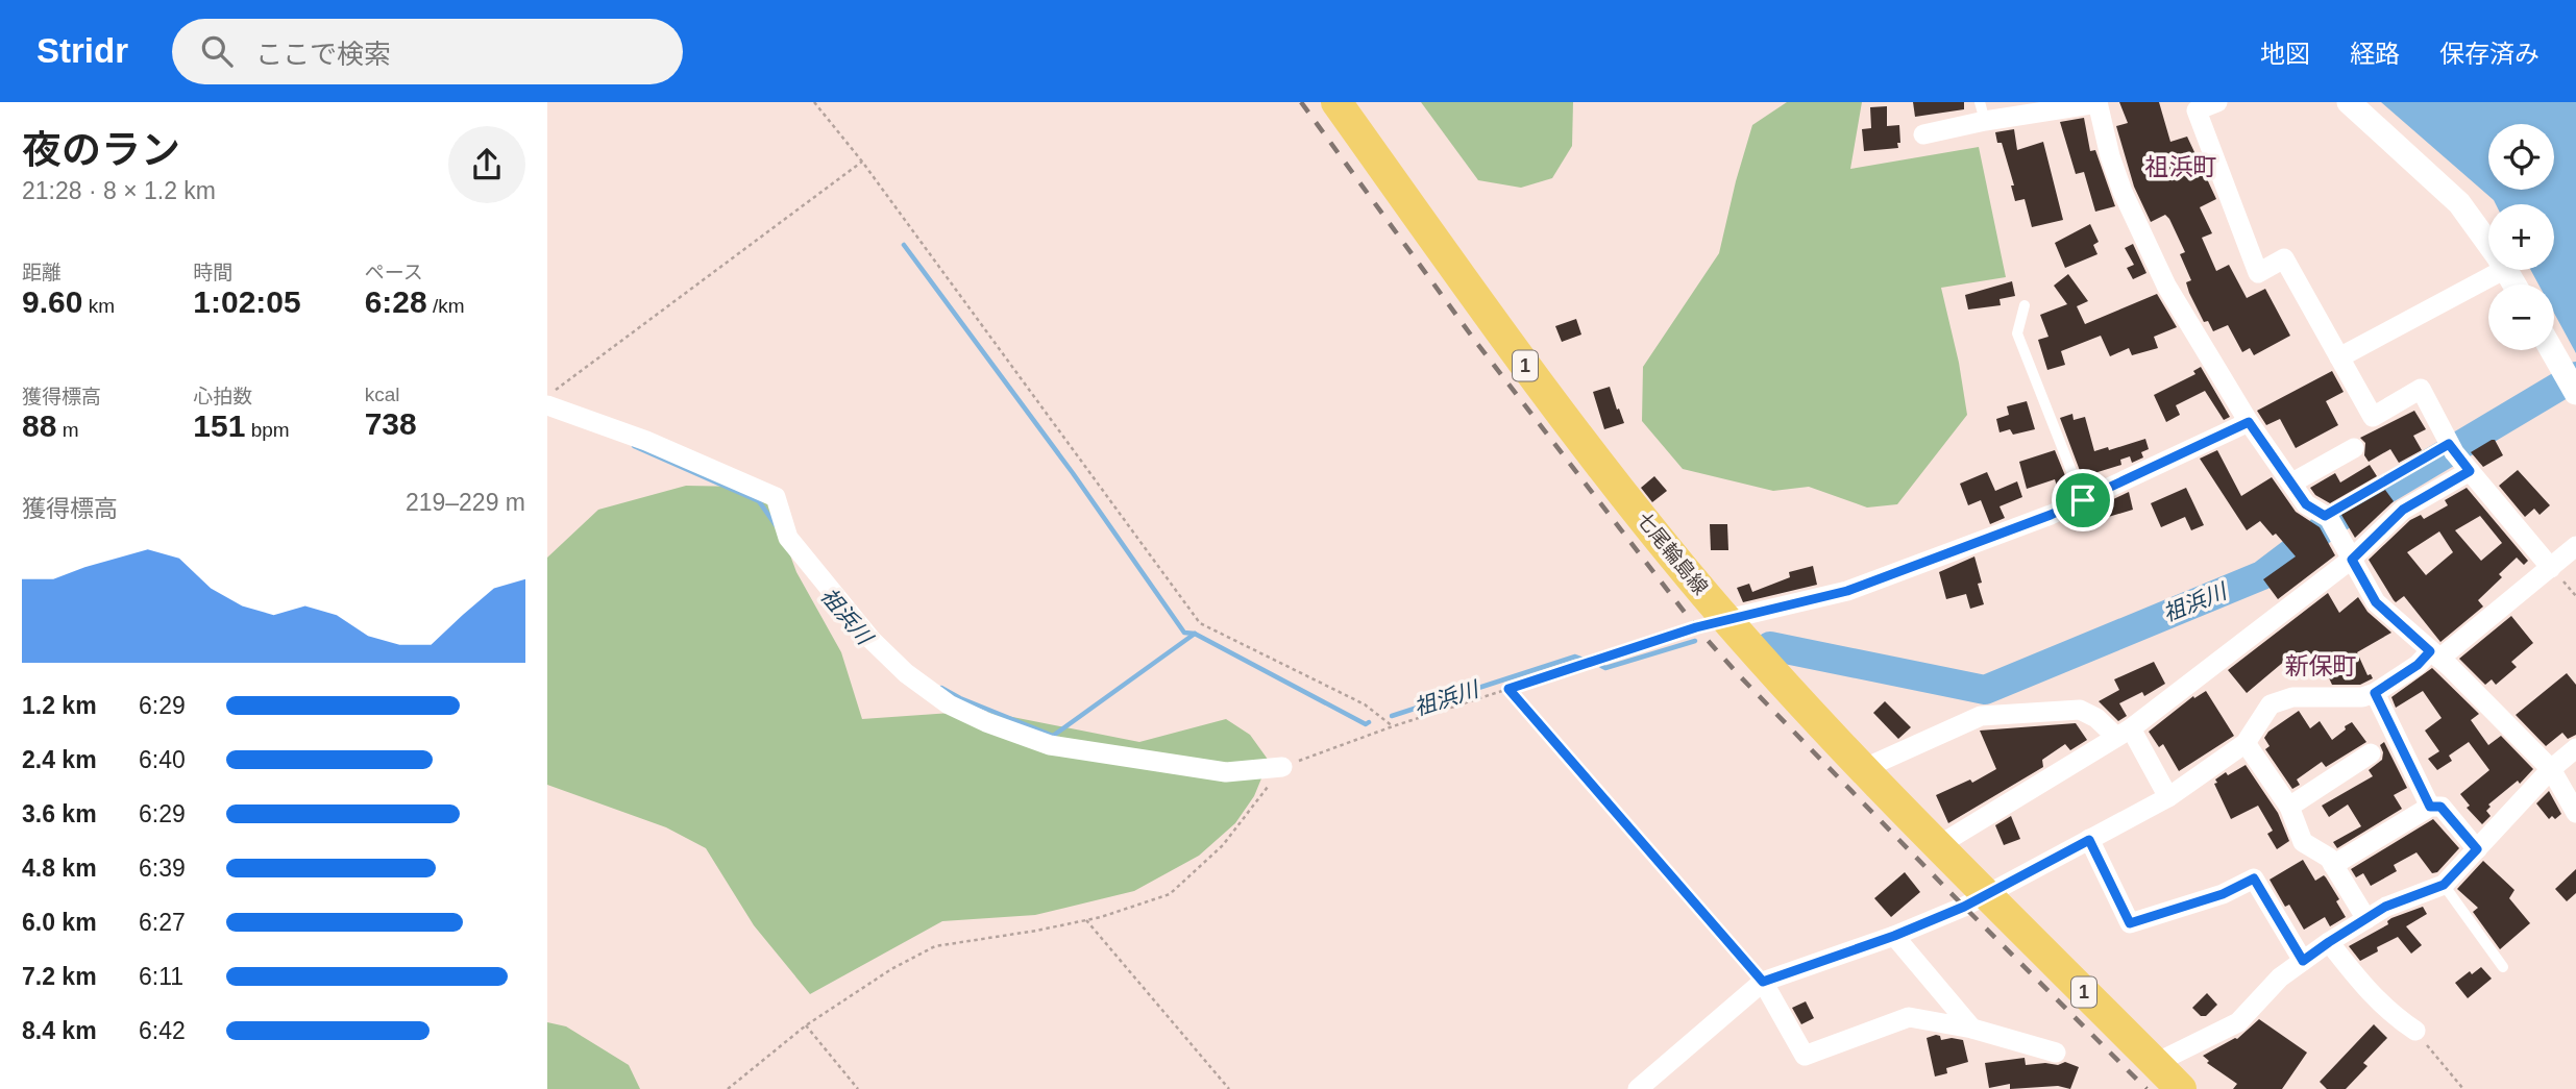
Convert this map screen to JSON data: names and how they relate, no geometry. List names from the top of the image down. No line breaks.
{"streets":{"main road":["1","七尾輪島線"]},"districts":["祖浜町","新保町"],"water":["祖浜川"],"page":{"header":"Stridr","search":"ここで検索","nav":["地図","経路","保存済み"],"heading":["夜のラン","21:28 · 8 × 1.2 km"],"map_buttons":["+","−"],"stats":[["距離","9.60 km"],["時間","1:02:05"],["ペース","6:28 /km"],["獲得標高","88 m"],["心拍数","151 bpm"],["kcal","738"]],"chart":["獲得標高","219–229 m"],"list":[{"name":"1.2 km","note":"6:29"},{"name":"2.4 km","note":"6:40"},{"name":"3.6 km","note":"6:29"},{"name":"4.8 km","note":"6:39"},{"name":"6.0 km","note":"6:27"},{"name":"7.2 km","note":"6:11"},{"name":"8.4 km","note":"6:42"}]}}
